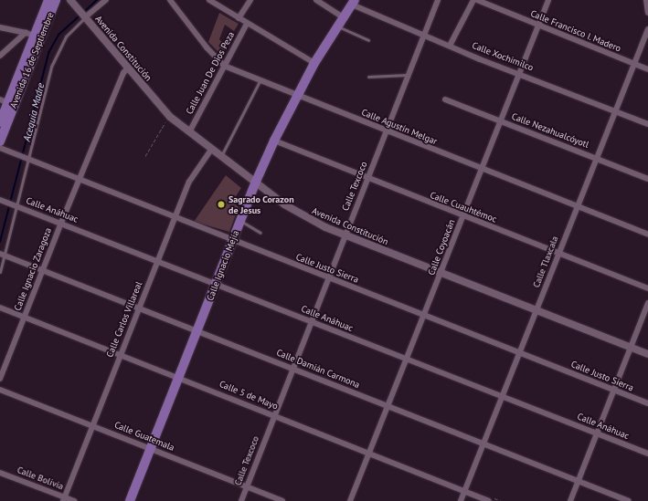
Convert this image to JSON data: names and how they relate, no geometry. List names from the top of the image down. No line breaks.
{"streets":{"main road":["Avenida 16 de Septiembre","Calle Ignacio Mejía"],"street":["Calle Francisco I. Madero","Avenida Constitución","Calle Xochimilco","Calle Juan De Dios Peza","Calle Agustín Melgar","Calle Nezahualcóyotl","Calle Texcoco","Calle Cuauhtémoc","Calle Anáhuac","Calle Coyoacán","Calle Tlaxcala","Calle Justo Sierra","Calle Ignacio Zaragoza","Calle Carlos Villareal","Calle Damián Carmona","Calle 5 de Mayo","Calle Guatemala","Calle Bolivia"]},"crossings":[["Calle Francisco I. Madero","Calle Coyoacán"],["Calle Francisco I. Madero","Calle Tlaxcala"],["Avenida Constitución","Calle Juan De Dios Peza"],["Avenida Constitución","Calle Texcoco"],["Avenida Constitución","Calle Coyoacán"],["Avenida Constitución","Calle Tlaxcala"],["Avenida Constitución","Calle Ignacio Mejía"],["Avenida Constitución","Calle Ignacio Zaragoza"],["Avenida Constitución","Calle Carlos Villareal"],["Calle Xochimilco","Calle Texcoco"],["Calle Xochimilco","Calle Coyoacán"],["Calle Xochimilco","Calle Tlaxcala"],["Calle Xochimilco","Calle Ignacio Mejía"],["Calle Juan De Dios Peza","Calle Agustín Melgar"],["Calle Agustín Melgar","Calle Texcoco"],["Calle Agustín Melgar","Calle Coyoacán"],["Calle Agustín Melgar","Calle Tlaxcala"],["Calle Agustín Melgar","Calle Ignacio Mejía"],["Calle Nezahualcóyotl","Calle Coyoacán"],["Calle Nezahualcóyotl","Calle Tlaxcala"],["Calle Texcoco","Calle Cuauhtémoc"],["Calle Texcoco","Calle Anáhuac"],["Calle Texcoco","Calle Justo Sierra"],["Calle Texcoco","Calle Damián Carmona"],["Calle Texcoco","Calle 5 de Mayo"],["Calle Texcoco","Calle Guatemala"],["Calle Cuauhtémoc","Calle Coyoacán"],["Calle Cuauhtémoc","Calle Tlaxcala"],["Calle Cuauhtémoc","Calle Ignacio Mejía"],["Calle Anáhuac","Calle Coyoacán"],["Calle Anáhuac","Calle Tlaxcala"],["Calle Anáhuac","Calle Ignacio Mejía"],["Calle Anáhuac","Calle Ignacio Zaragoza"],["Calle Anáhuac","Calle Carlos Villareal"],["Calle Coyoacán","Calle Justo Sierra"],["Calle Coyoacán","Calle Damián Carmona"],["Calle Coyoacán","Calle 5 de Mayo"],["Calle Tlaxcala","Calle Justo Sierra"],["Calle Tlaxcala","Calle Damián Carmona"],["Calle Tlaxcala","Calle 5 de Mayo"],["Calle Ignacio Mejía","Calle Justo Sierra"],["Calle Ignacio Mejía","Calle Damián Carmona"],["Calle Ignacio Mejía","Calle 5 de Mayo"],["Calle Ignacio Mejía","Calle Guatemala"],["Calle Justo Sierra","Calle Ignacio Zaragoza"],["Calle Justo Sierra","Calle Carlos Villareal"],["Calle Ignacio Zaragoza","Calle Damián Carmona"],["Calle Ignacio Zaragoza","Calle 5 de Mayo"],["Calle Carlos Villareal","Calle Damián Carmona"],["Calle Carlos Villareal","Calle 5 de Mayo"],["Calle Carlos Villareal","Calle Guatemala"],["Calle Carlos Villareal","Calle Bolivia"]],"water":["Acequia Madre"],"places":["Sagrado Corazon de Jesus"]}
